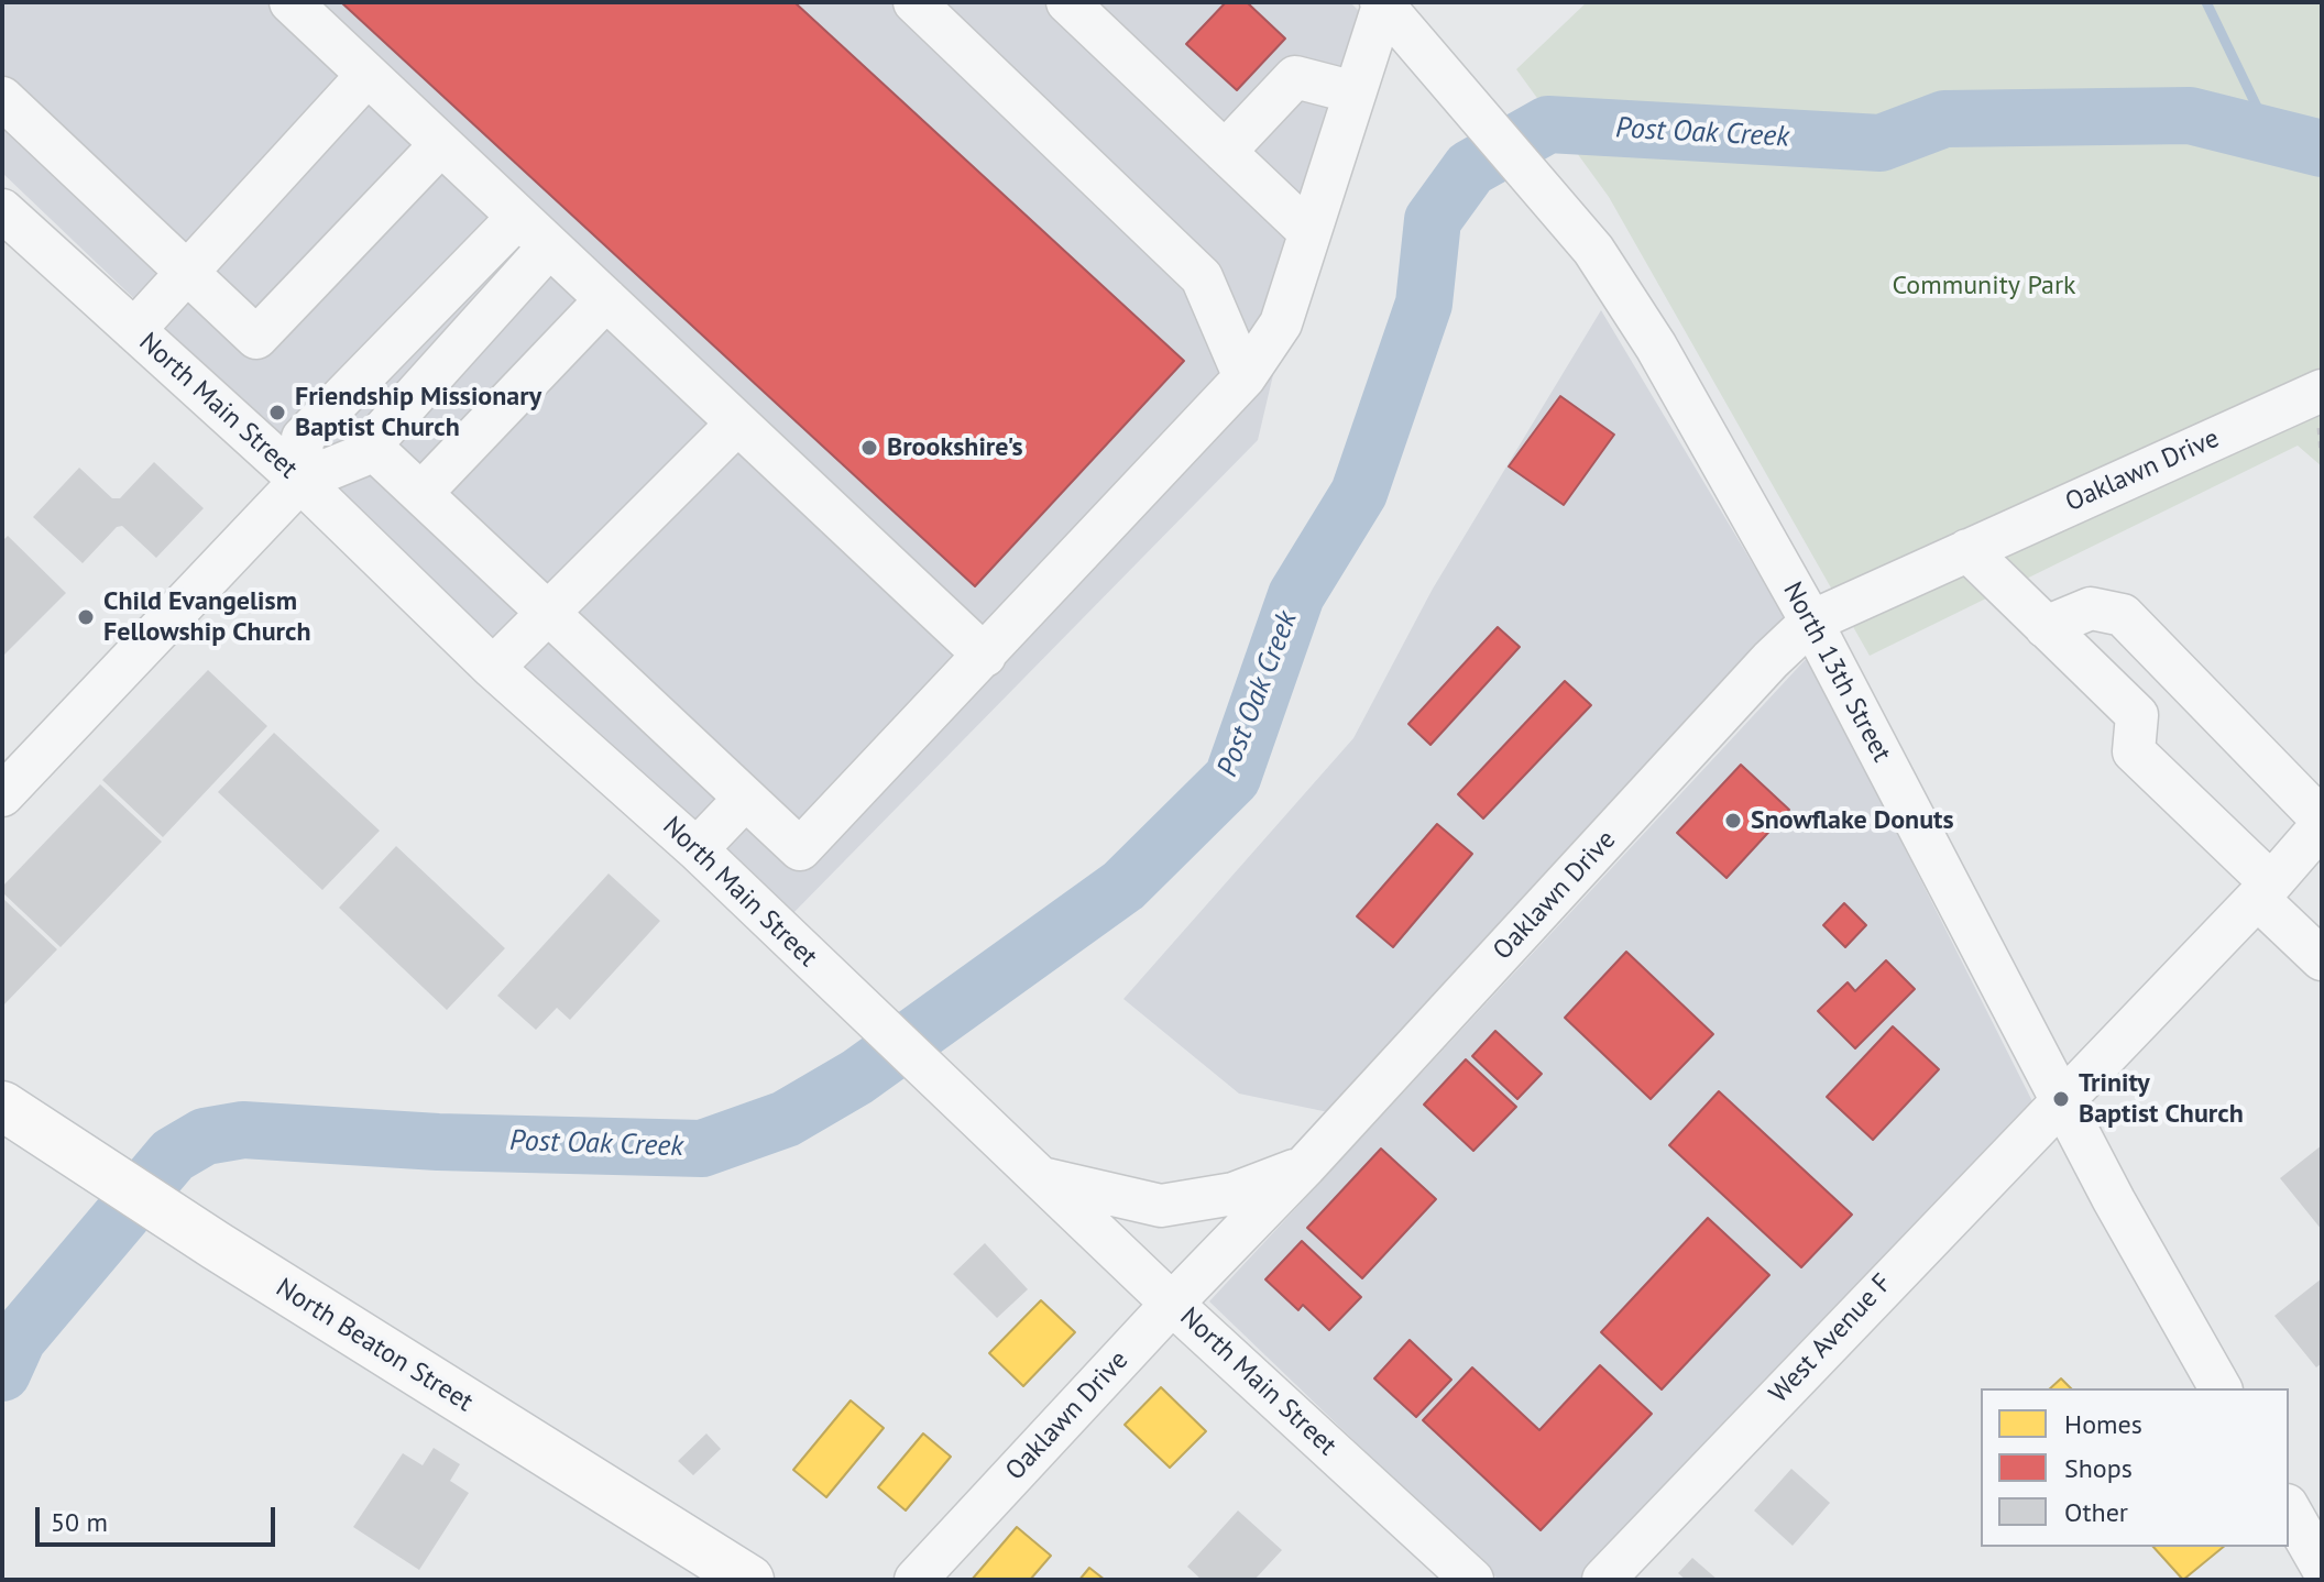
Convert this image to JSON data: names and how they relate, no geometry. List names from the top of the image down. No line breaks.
{"streets":{"main road":["North Beaton Street"],"street":["North Main Street","Oaklawn Drive","North 13th Street","West Avenue F"]},"crossings":[["North Main Street","Oaklawn Drive"],["Oaklawn Drive","North 13th Street"],["North 13th Street","West Avenue F"]],"water":["Post Oak Creek"],"parks":["Community Park"],"places":["Friendship Missionary Baptist Church","Brookshire's","Child Evangelism Fellowship Church","Snowflake Donuts","Trinity Baptist Church"],"legend":["Homes","Shops","Other"],"scale_bar":"50 m"}
